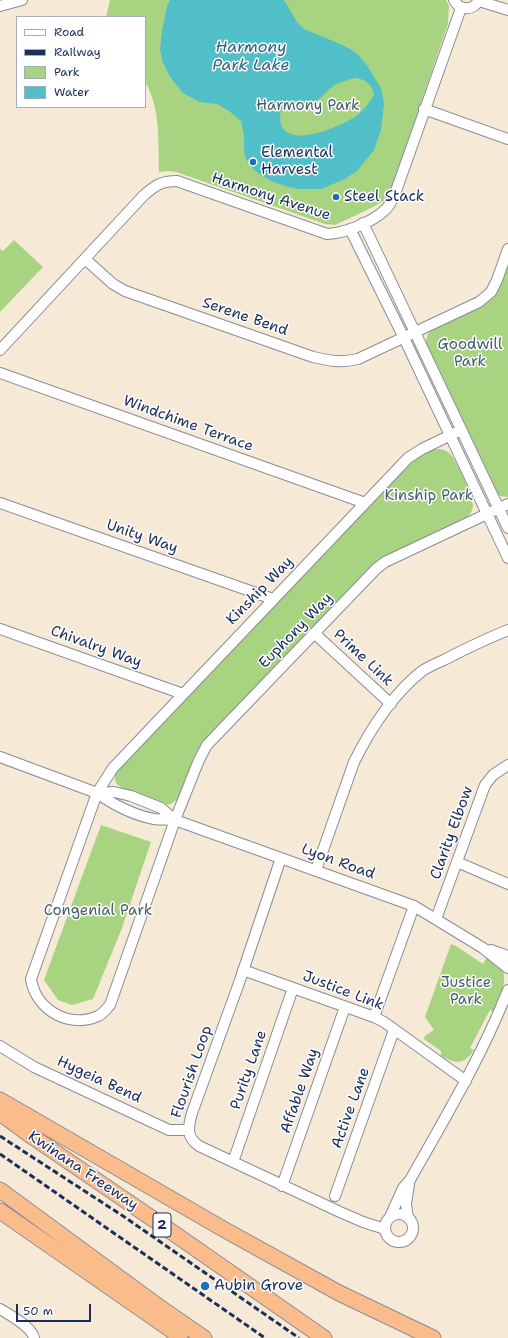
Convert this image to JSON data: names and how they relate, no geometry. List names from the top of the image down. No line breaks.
{"streets":{"highway":["Kwinana Freeway","2"],"street":["Harmony Avenue","Serene Bend","Windchime Terrace","Unity Way","Kinship Way","Euphony Way","Chivalry Way","Prime Link","Clarity Elbow","Lyon Road","Justice Link","Purity Lane","Flourish Loop","Hygeia Bend","Affable Way","Active Lane"]},"crossings":[["Harmony Avenue","Serene Bend"],["Windchime Terrace","Kinship Way"],["Unity Way","Kinship Way"],["Kinship Way","Euphony Way"],["Kinship Way","Chivalry Way"],["Kinship Way","Lyon Road"],["Euphony Way","Prime Link"],["Euphony Way","Lyon Road"],["Clarity Elbow","Lyon Road"],["Lyon Road","Flourish Loop"],["Justice Link","Purity Lane"],["Justice Link","Flourish Loop"],["Justice Link","Affable Way"],["Justice Link","Active Lane"],["Purity Lane","Flourish Loop"],["Flourish Loop","Hygeia Bend"],["Flourish Loop","Affable Way"]],"water":["Harmony Park Lake"],"parks":["Harmony Park","Goodwill Park","Kinship Park","Congenial Park","Justice Park"],"places":["Elemental Harvest","Steel Stack","Aubin Grove"],"legend":["Road","Railway","Park","Water"],"scale_bar":"50 m"}
